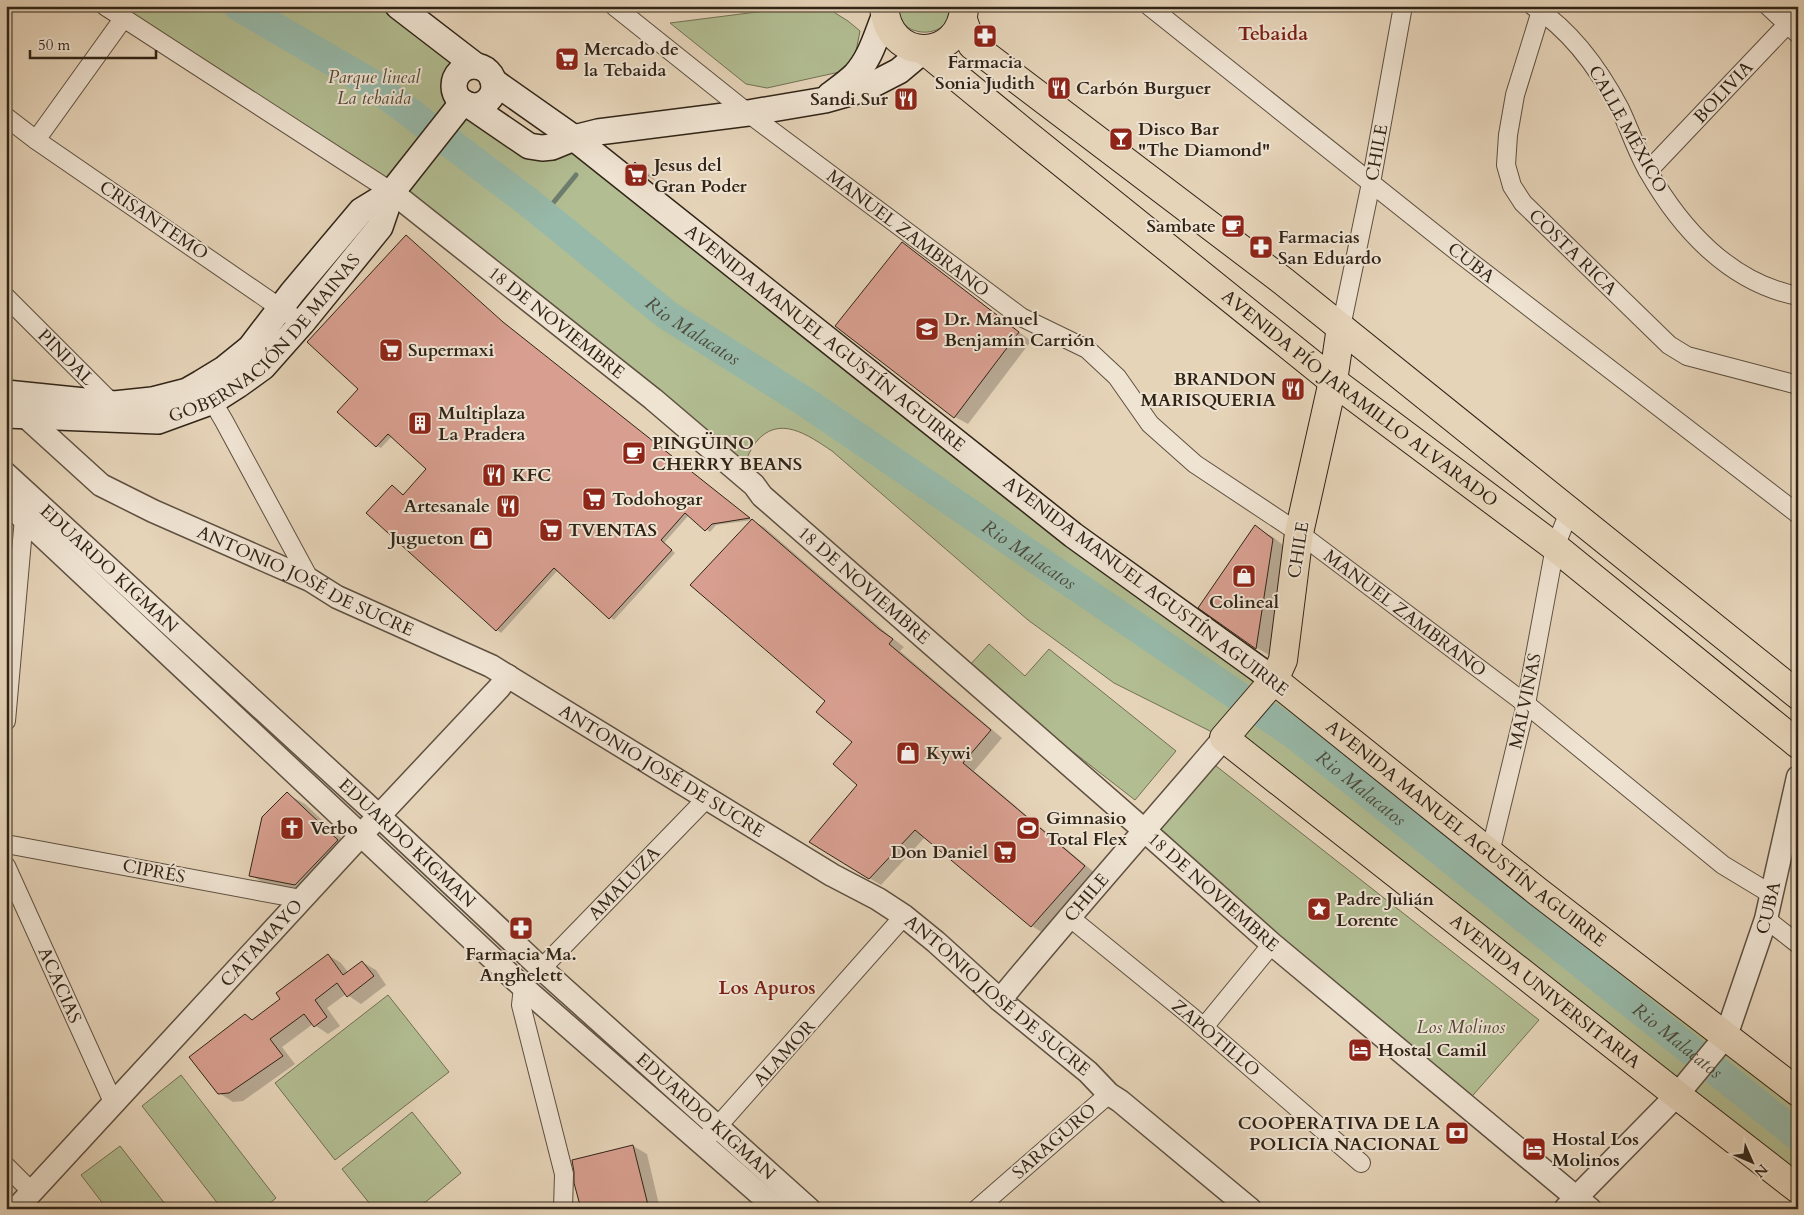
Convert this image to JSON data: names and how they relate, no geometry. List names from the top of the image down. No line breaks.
{"streets":{"main road":["CHILE","GOBERNACIÓN DE MAINAS","AVENIDA MANUEL AGUSTÍN AGUIRRE","AVENIDA PÍO JARAMILLO ALVARADO","AVENIDA UNIVERSITARIA"],"street":["BOLIVIA","CALLE MÉXICO","CRISANTEMO","MANUEL ZAMBRANO","COSTA RICA","CUBA","18 DE NOVIEMBRE","PINDAL","EDUARDO KIGMAN","ANTONIO JOSÉ DE SUCRE","MALVINAS","CIPRÉS","AMALUZA","CATAMAYO","ACACIAS","ZAPOTILLO","ALAMOR","SARAGURO"]},"crossings":[["BOLIVIA","CALLE MÉXICO"],["CALLE MÉXICO","COSTA RICA"],["CHILE","MANUEL ZAMBRANO"],["CHILE","CUBA"],["CHILE","18 DE NOVIEMBRE"],["CHILE","AVENIDA MANUEL AGUSTÍN AGUIRRE"],["CHILE","AVENIDA PÍO JARAMILLO ALVARADO"],["CHILE","ANTONIO JOSÉ DE SUCRE"],["CHILE","AVENIDA UNIVERSITARIA"],["CHILE","ZAPOTILLO"],["CRISANTEMO","GOBERNACIÓN DE MAINAS"],["MANUEL ZAMBRANO","CUBA"],["MANUEL ZAMBRANO","MALVINAS"],["CUBA","AVENIDA MANUEL AGUSTÍN AGUIRRE"],["18 DE NOVIEMBRE","GOBERNACIÓN DE MAINAS"],["GOBERNACIÓN DE MAINAS","AVENIDA MANUEL AGUSTÍN AGUIRRE"],["GOBERNACIÓN DE MAINAS","PINDAL"],["GOBERNACIÓN DE MAINAS","ANTONIO JOSÉ DE SUCRE"],["AVENIDA MANUEL AGUSTÍN AGUIRRE","MALVINAS"],["AVENIDA PÍO JARAMILLO ALVARADO","MALVINAS"],["EDUARDO KIGMAN","AMALUZA"],["EDUARDO KIGMAN","CATAMAYO"],["EDUARDO KIGMAN","ALAMOR"],["ANTONIO JOSÉ DE SUCRE","AMALUZA"],["ANTONIO JOSÉ DE SUCRE","CATAMAYO"],["ANTONIO JOSÉ DE SUCRE","ALAMOR"],["ANTONIO JOSÉ DE SUCRE","SARAGURO"],["CIPRÉS","CATAMAYO"],["CATAMAYO","ACACIAS"]],"districts":["Tebaida","Los Apuros"],"water":["Rio Malacatos"],"parks":["Parque lineal La tebaida","Los Molinos"],"places":{"pharmacy":["Farmacia Sonia Judith","Farmacias San Eduardo","Farmacia Ma. Anghelett"],"supermarket":["Mercado de la Tebaida","Jesus del Gran Poder","Supermaxi","Todohogar","TVENTAS","Don Daniel"],"restaurant":["Carbón Burguer","Sandi Sur","BRANDON MARISQUERIA","KFC","Artesanale"],"bar":["Disco Bar \"The Diamond\""],"cafe":["Sambate","PINGÜINO CHERRY BEANS"],"school or university":["Dr. Manuel Benjamín Carrión"],"building":["Multiplaza La Pradera"],"shop":["Jugueton","Colineal","Kywi"],"church":["Verbo"],"sports":["Gimnasio Total Flex"],"place":["Padre Julián Lorente"],"hotel":["Hostal Camil","Hostal Los Molinos"],"bank":["COOPERATIVA DE LA POLICIA NACIONAL"]},"scale_bar":"50 m","north":"bottom right"}
